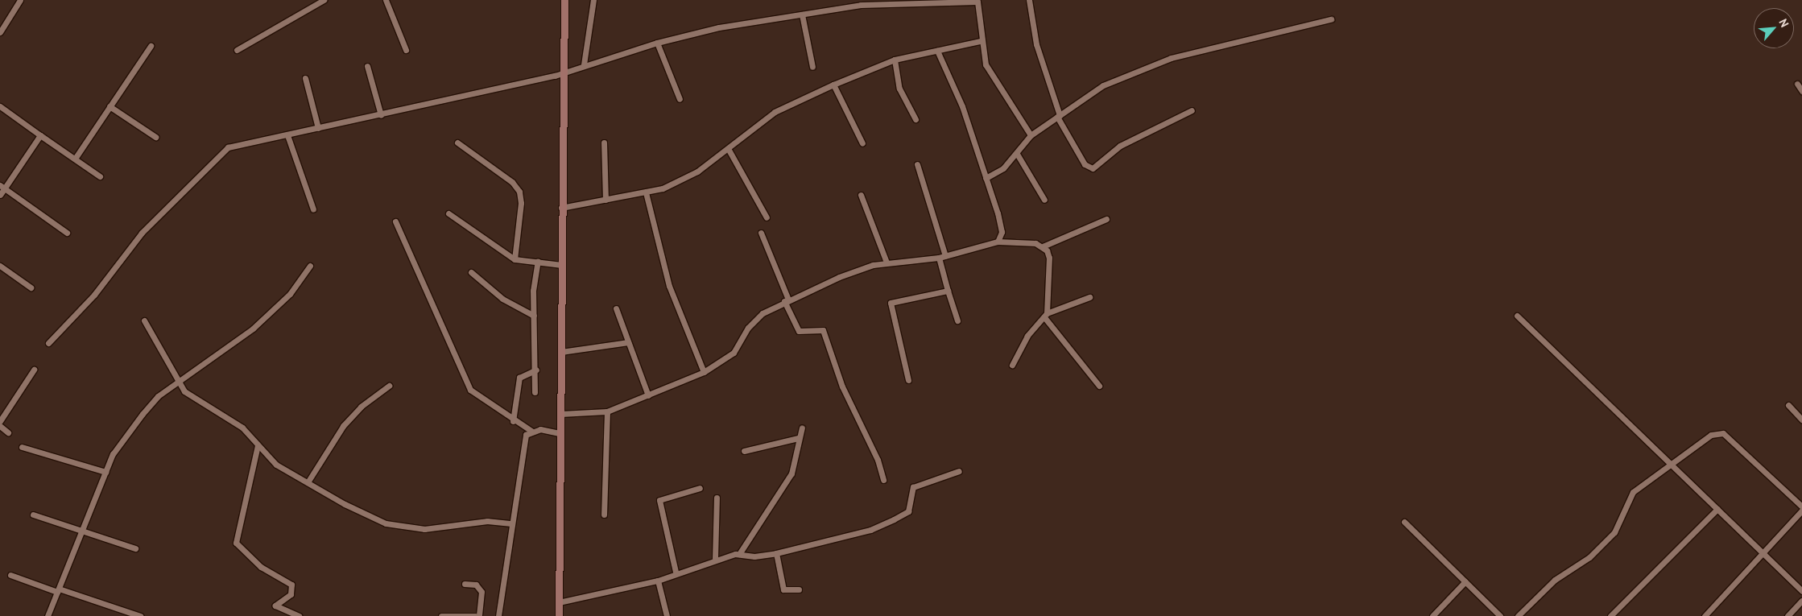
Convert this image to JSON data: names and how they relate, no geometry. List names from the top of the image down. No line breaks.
{"north":"top right"}
